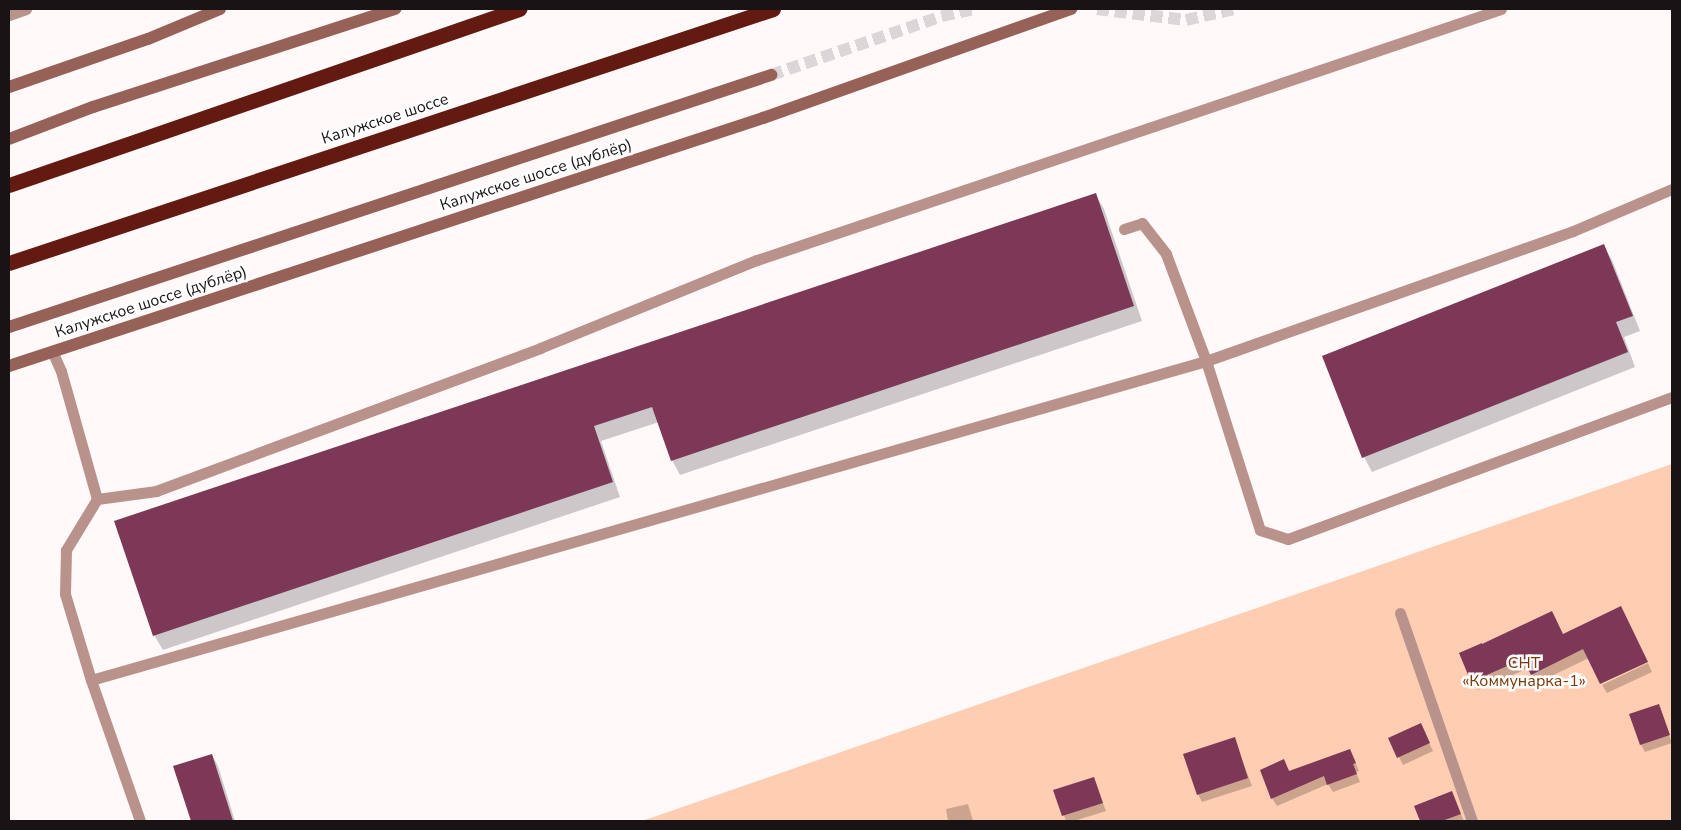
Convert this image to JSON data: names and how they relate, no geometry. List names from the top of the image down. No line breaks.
{"streets":{"highway":["Калужское шоссе"],"main road":["Калужское шоссе (дублёр)"]},"parks":["СНТ «Коммунарка-1»"]}
